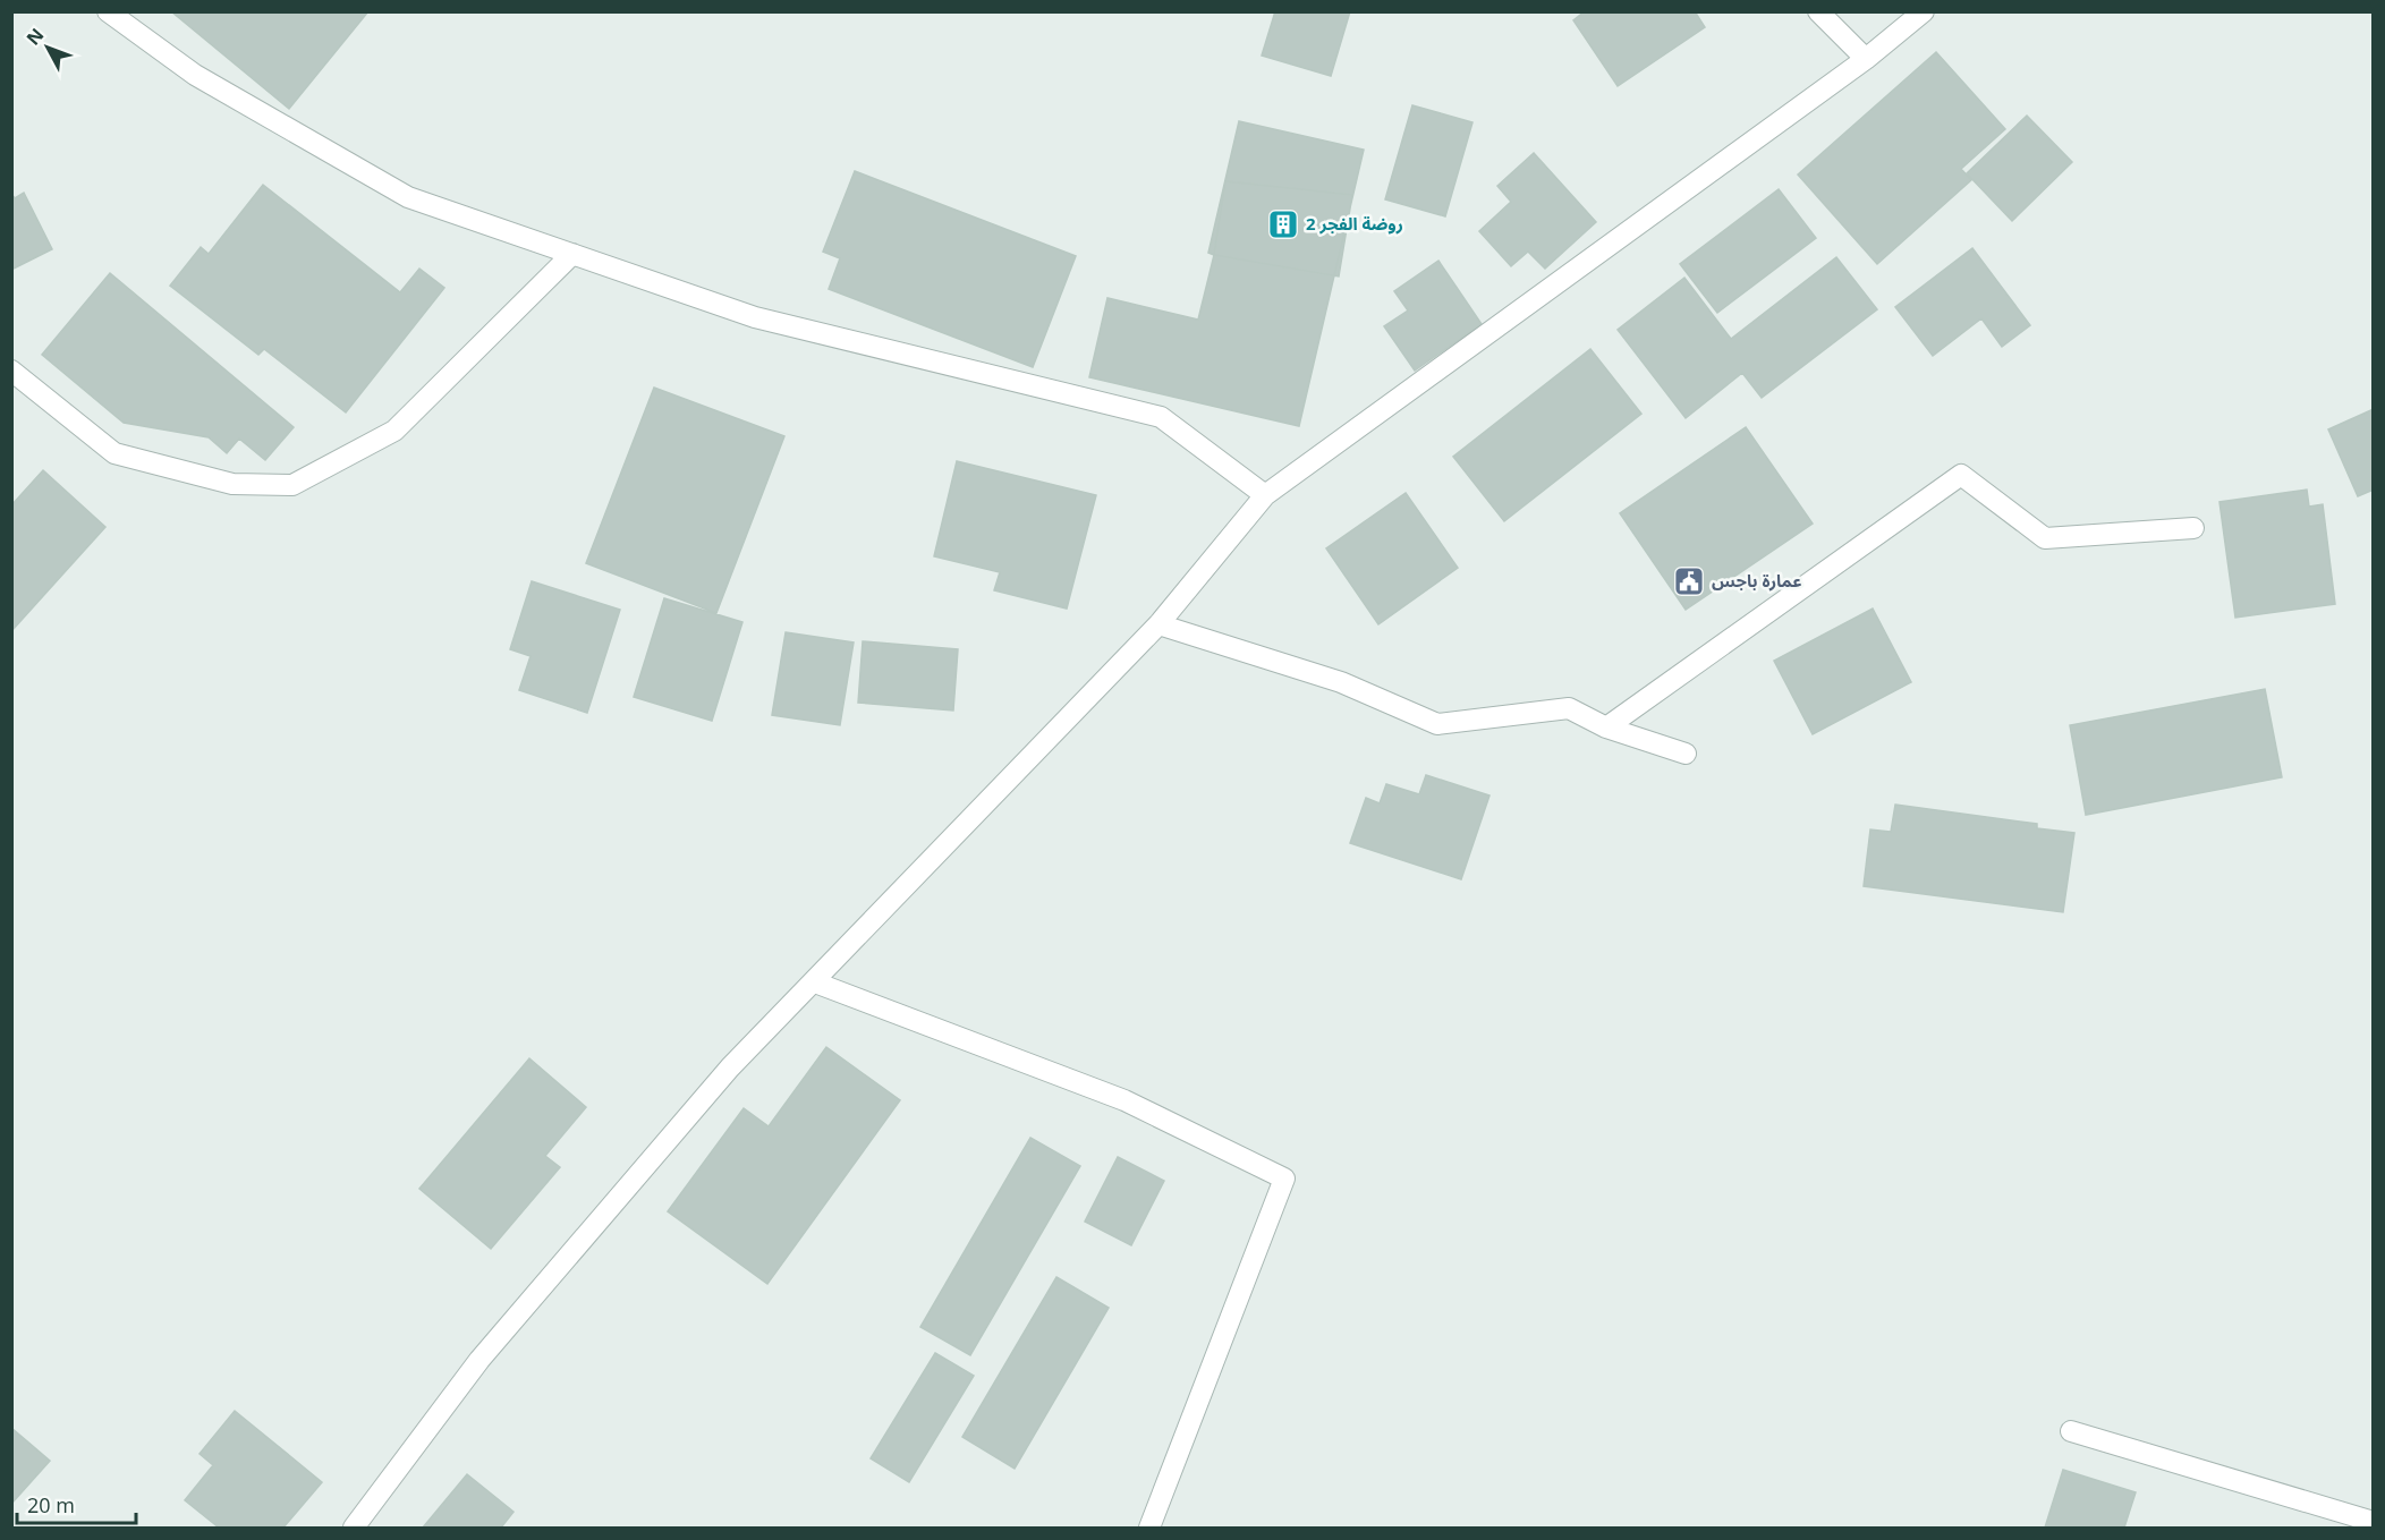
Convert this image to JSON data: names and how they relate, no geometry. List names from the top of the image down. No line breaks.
{"places":{"building":["روضة الفجر 2"],"public building":["عمارة باجس"]},"scale_bar":"20 m","north":"top left"}
